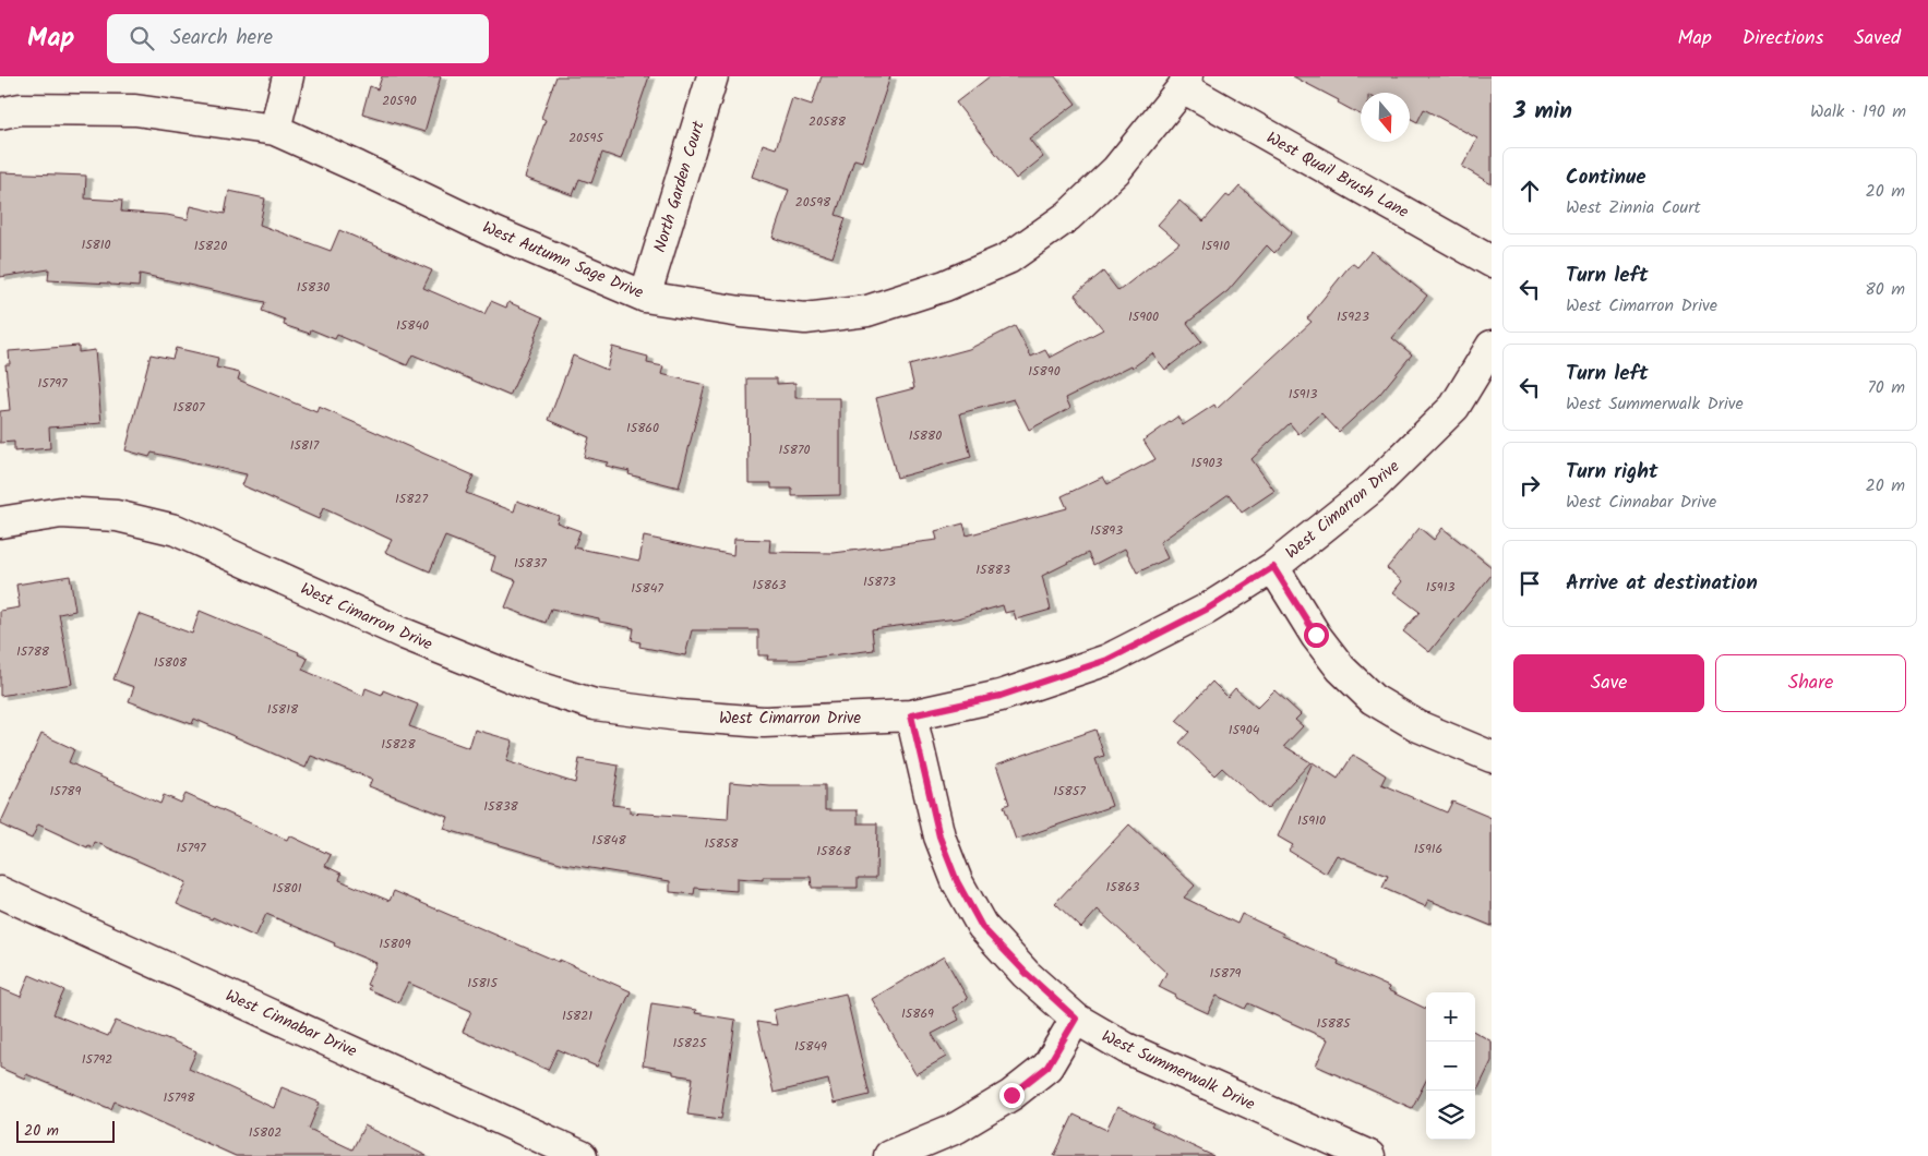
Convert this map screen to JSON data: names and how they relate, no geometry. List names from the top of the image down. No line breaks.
{"streets":{"street":["West Quail Brush Lane","North Garden Court","West Autumn Sage Drive","West Cimarron Drive","West Cinnabar Drive","West Summerwalk Drive"]},"crossings":[["West Quail Brush Lane","West Autumn Sage Drive"],["North Garden Court","West Autumn Sage Drive"],["West Cimarron Drive","West Summerwalk Drive"]],"house_numbers":["20590","20588","20595","20598","15810","15820","15910","15830","15900","15923","15840","15890","15797","15913","15807","15860","15880","15817","15870","15903","15827","15893","15837","15883","15873","15863","15913","15847","15788","15808","15818","15904","15828","15789","15857","15838","15910","15848","15858","15797","15916","15868","15863","15801","15809","15879","15815","15869","15821","15885","15825","15849","15792","15798","15802"],"scale_bar":"20 m","north":"bottom","page":{"header":"Map","search":"Search here","nav":["Map","Directions","Saved"],"heading":["3 min","Walk · 190 m"],"list":[["Continue","West Zinnia Court","20 m"],["Turn left","West Cimarron Drive","80 m"],["Turn left","West Summerwalk Drive","70 m"],["Turn right","West Cinnabar Drive","20 m"],"Arrive at destination"],"buttons":["Save","Share"],"map_buttons":["+","−"],"scale":"20 m"}}
